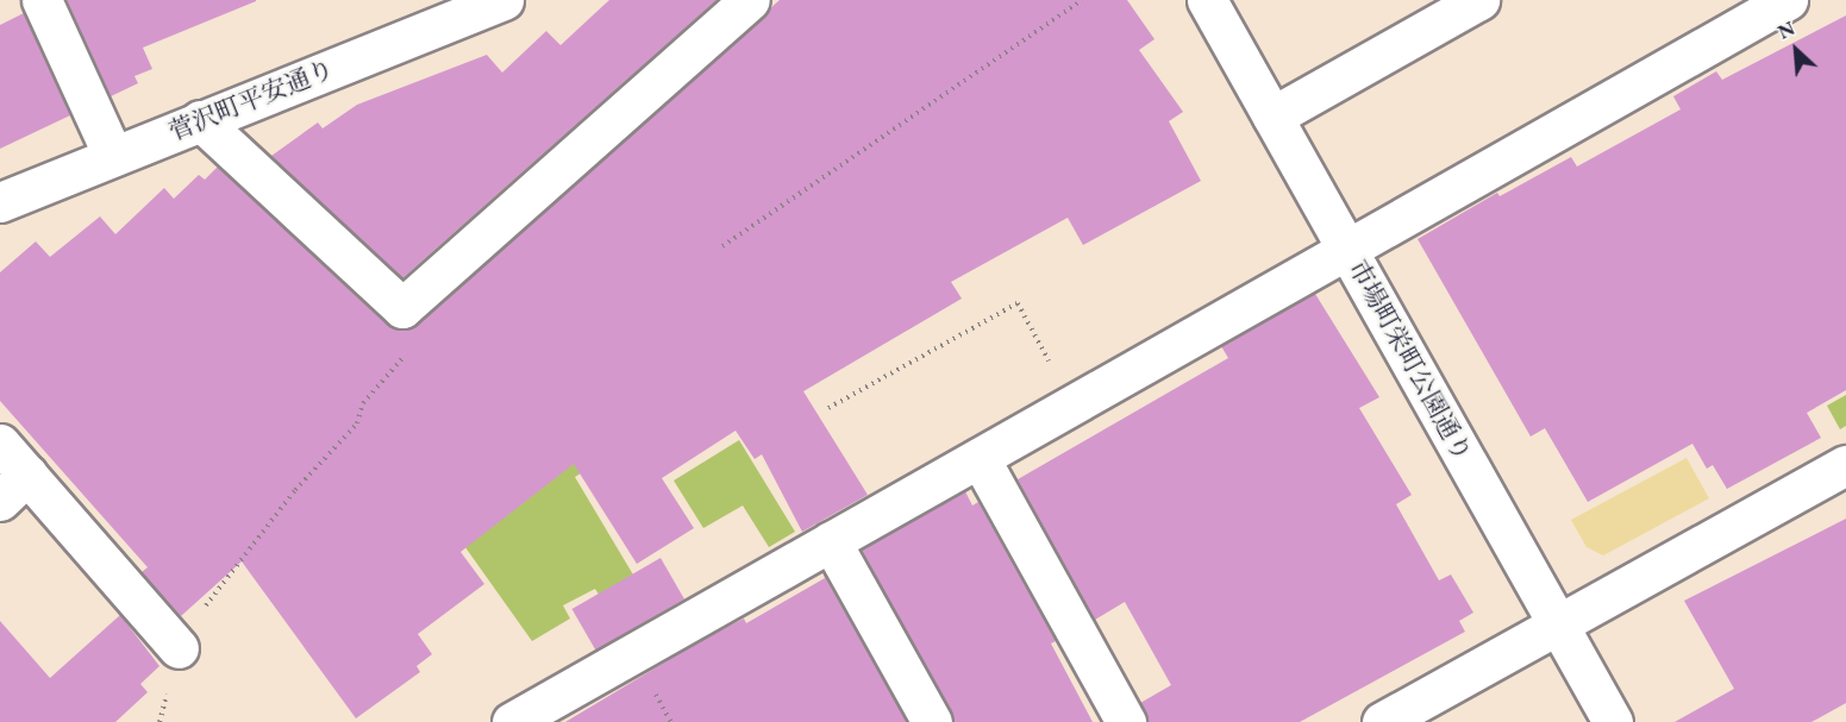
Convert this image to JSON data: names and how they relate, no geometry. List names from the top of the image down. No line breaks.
{"streets":{"street":["菅沢町平安通り","市場町栄町公園通り"]},"north":"top left"}
